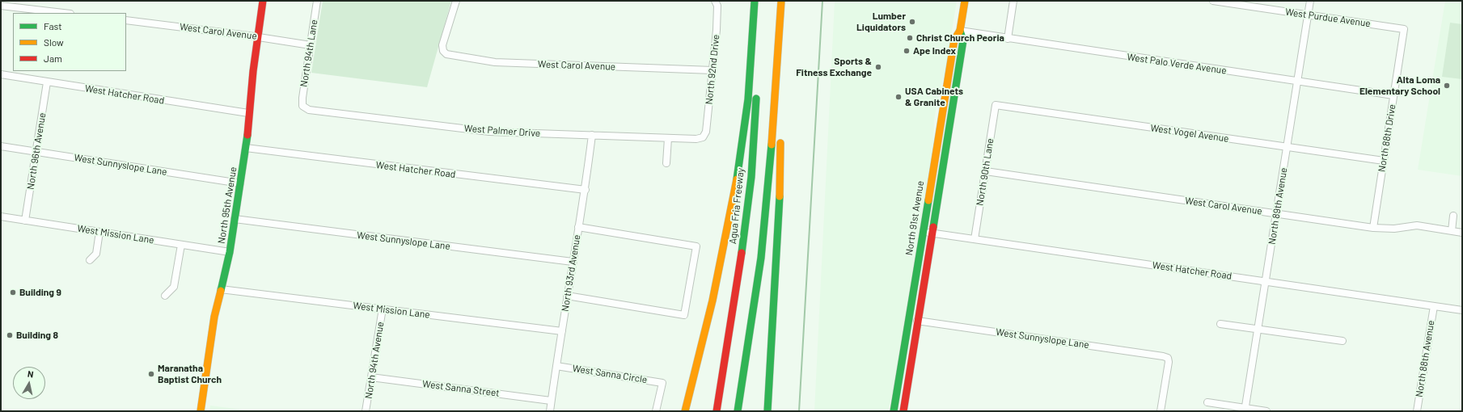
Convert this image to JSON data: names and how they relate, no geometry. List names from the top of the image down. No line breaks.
{"streets":{"main road":["North 95th Avenue","Agua Fria Freeway","North 91st Avenue"],"street":["West Purdue Avenue","West Carol Avenue","North 94th Lane","West Palo Verde Avenue","North 92nd Drive","West Hatcher Road","West Palmer Drive","West Vogel Avenue","North 88th Drive","North 96th Avenue","West Sunnyslope Lane","North 90th Lane","North 89th Avenue","West Mission Lane","North 93rd Avenue","North 88th Avenue","North 94th Avenue","West Sanna Circle","West Sanna Street"]},"crossings":[["West Purdue Avenue","North 88th Drive"],["West Purdue Avenue","North 89th Avenue"],["West Carol Avenue","North 94th Lane"],["West Carol Avenue","North 92nd Drive"],["West Carol Avenue","North 88th Drive"],["West Carol Avenue","North 90th Lane"],["West Carol Avenue","North 95th Avenue"],["West Carol Avenue","North 89th Avenue"],["North 94th Lane","West Palmer Drive"],["West Palo Verde Avenue","North 88th Drive"],["West Palo Verde Avenue","North 89th Avenue"],["West Palo Verde Avenue","North 91st Avenue"],["North 92nd Drive","West Palmer Drive"],["West Hatcher Road","North 96th Avenue"],["West Hatcher Road","North 90th Lane"],["West Hatcher Road","North 95th Avenue"],["West Hatcher Road","North 89th Avenue"],["West Hatcher Road","North 91st Avenue"],["West Hatcher Road","North 93rd Avenue"],["West Hatcher Road","North 88th Avenue"],["West Palmer Drive","North 93rd Avenue"],["West Vogel Avenue","North 88th Drive"],["West Vogel Avenue","North 90th Lane"],["West Vogel Avenue","North 89th Avenue"],["North 96th Avenue","West Sunnyslope Lane"],["North 96th Avenue","West Mission Lane"],["West Sunnyslope Lane","North 95th Avenue"],["West Sunnyslope Lane","North 91st Avenue"],["West Sunnyslope Lane","North 93rd Avenue"],["North 95th Avenue","West Mission Lane"],["West Mission Lane","North 93rd Avenue"],["West Mission Lane","North 94th Avenue"],["North 93rd Avenue","West Sanna Circle"],["North 93rd Avenue","West Sanna Street"],["North 94th Avenue","West Sanna Street"]],"places":["Lumber Liquidators","Christ Church Peoria","Ape Index","Sports & Fitness Exchange","Alta Loma Elementary School","USA Cabinets & Granite","Building 9","Building 8","Maranatha Baptist Church"],"legend":["Fast","Slow","Jam"],"north":"top"}
